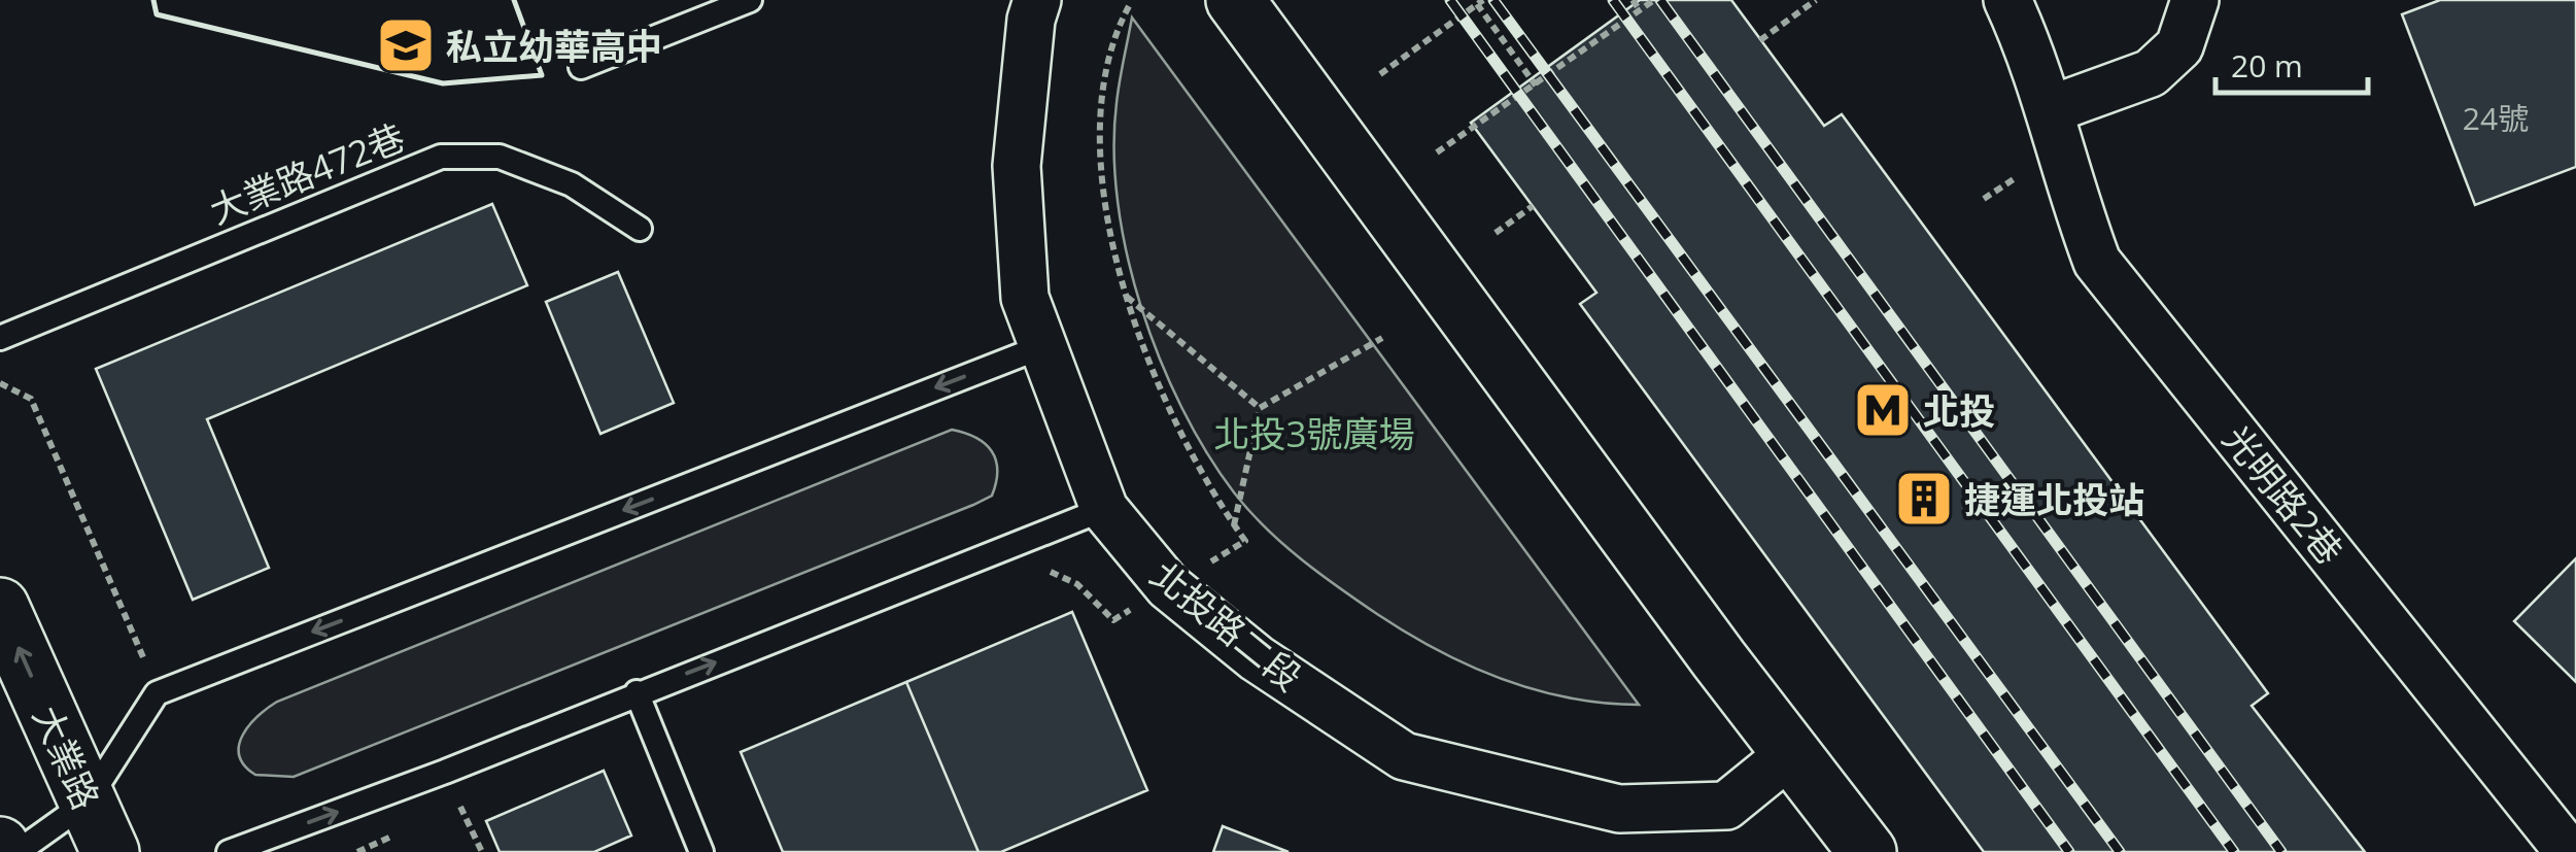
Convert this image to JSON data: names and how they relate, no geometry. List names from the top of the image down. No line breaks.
{"streets":{"street":["光明路2巷","北投路二段","大業路"],"lane":["大業路472巷"]},"one_way":["大業路"],"parks":["北投3號廣場"],"places":{"school or university":["私立幼華高中"],"metro station":["北投"],"building":["捷運北投站"]},"house_numbers":["24號"],"scale_bar":"20 m"}
